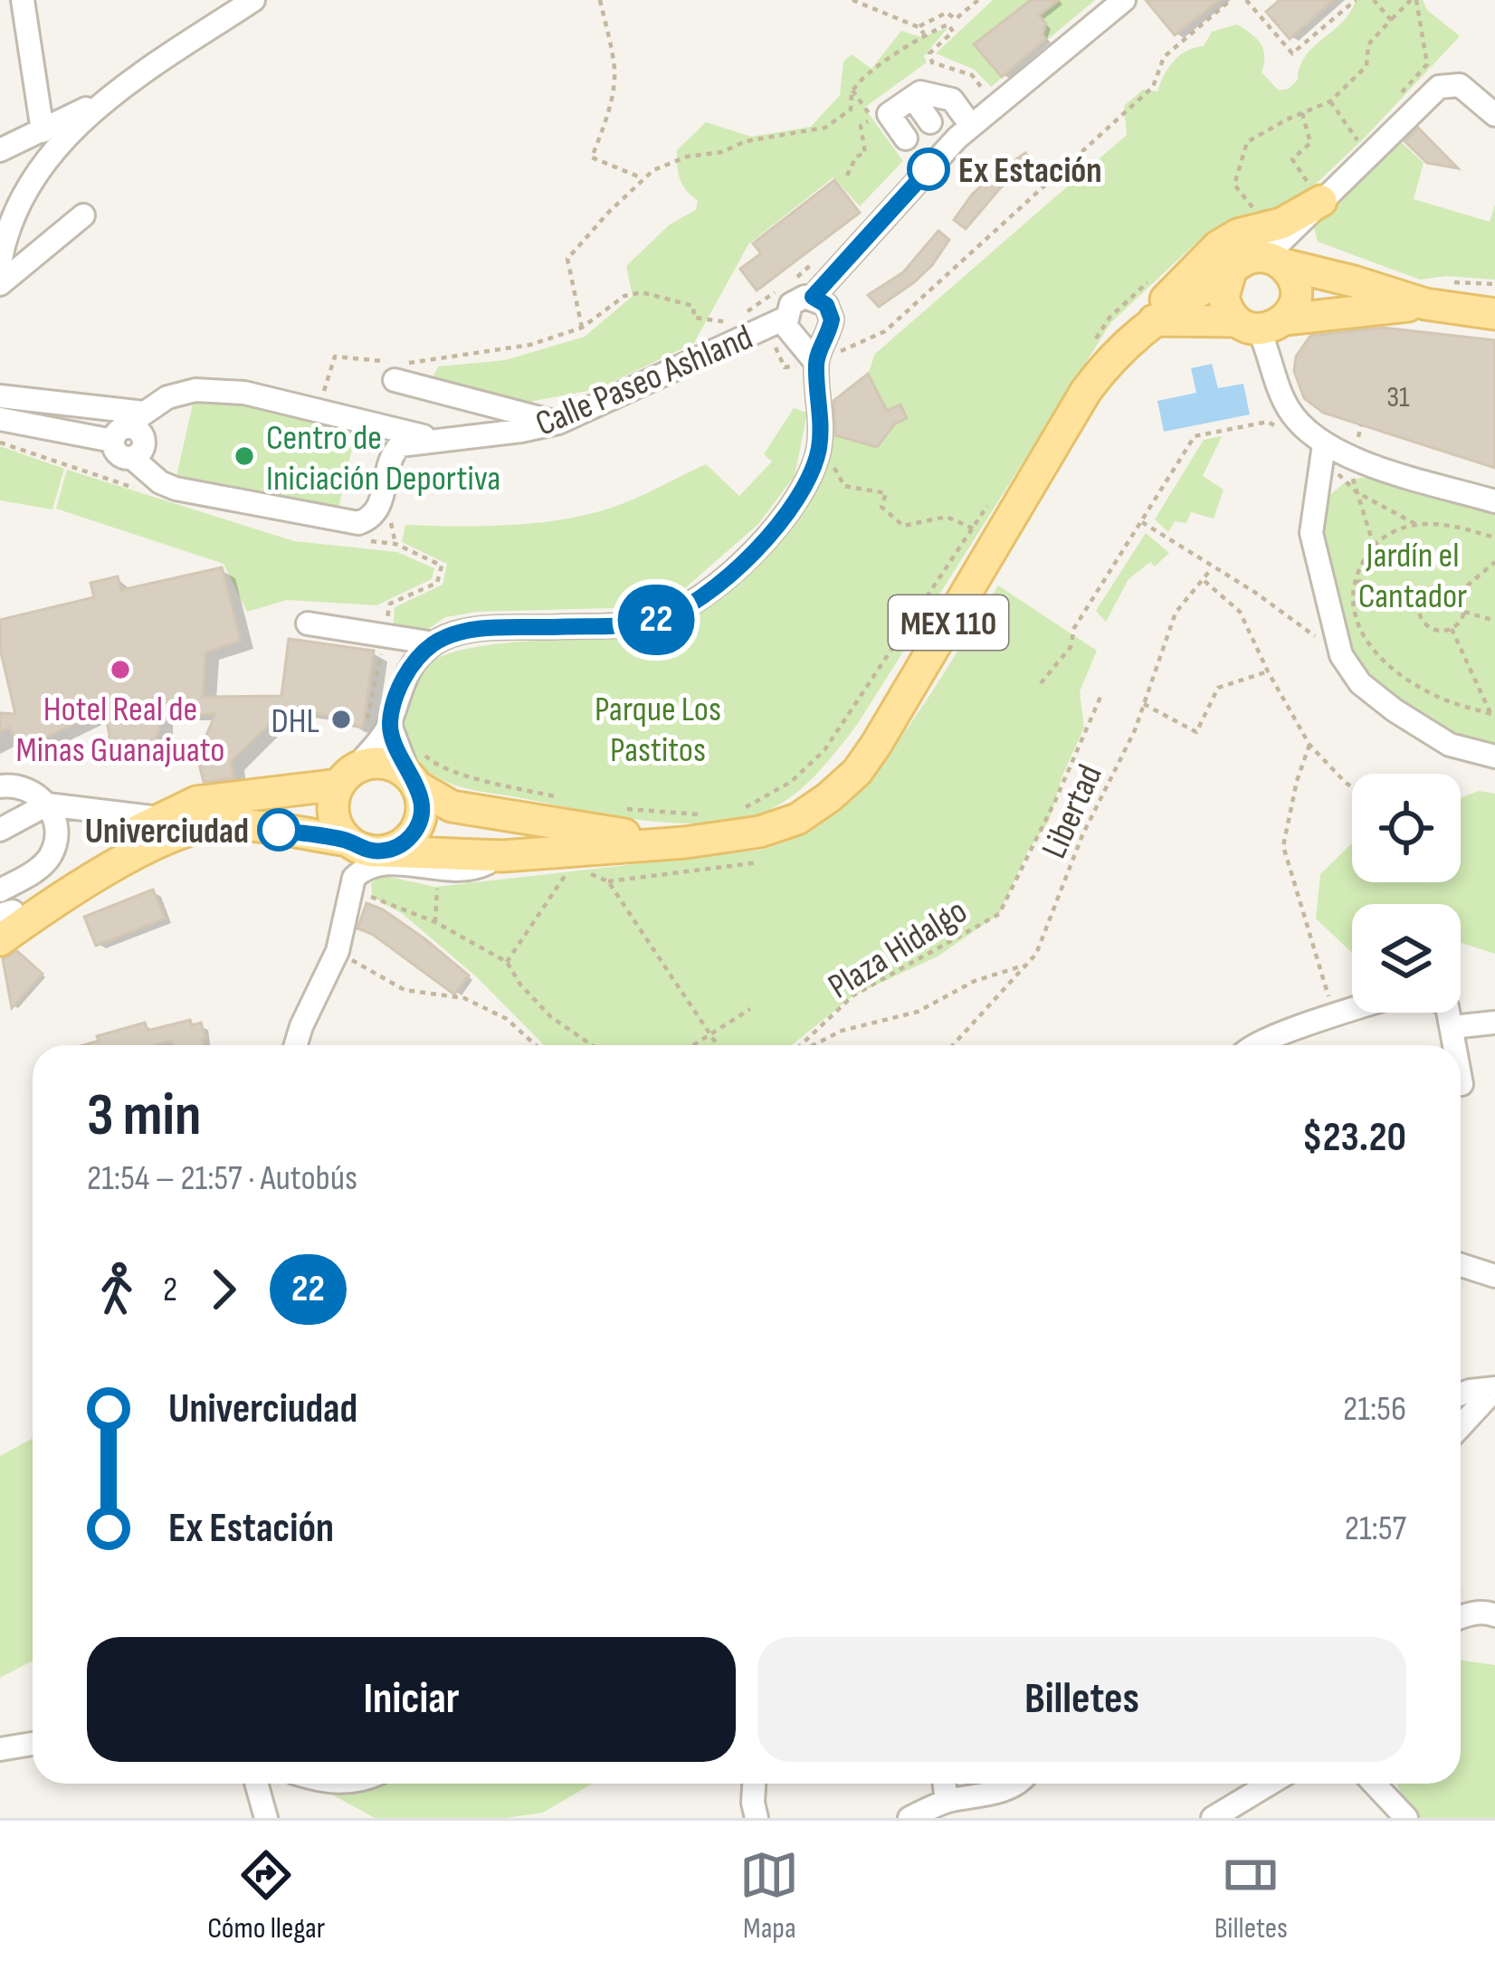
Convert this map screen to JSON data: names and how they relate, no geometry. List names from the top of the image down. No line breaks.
{"streets":{"main road":["MEX 110"],"street":["Calle Paseo Ashland"],"path":["Libertad","Plaza Hidalgo"]},"parks":["Jardín el Cantador","Parque Los Pastitos"],"places":["Ex Estación","Centro de Iniciación Deportiva","Hotel Real de Minas Guanajuato","DHL","Univerciudad"],"lines":["bus line 22"],"house_numbers":["31"],"page":{"on_map":"22","heading":["3 min","21:54 – 21:57 · Autobús","$23.20"],"legs":["2","22"],"list":[{"name":"Univerciudad","value":"21:56"},{"name":"Ex Estación","value":"21:57"}],"buttons":["Iniciar","Billetes"],"tabs":["Cómo llegar","Mapa","Billetes"]}}
